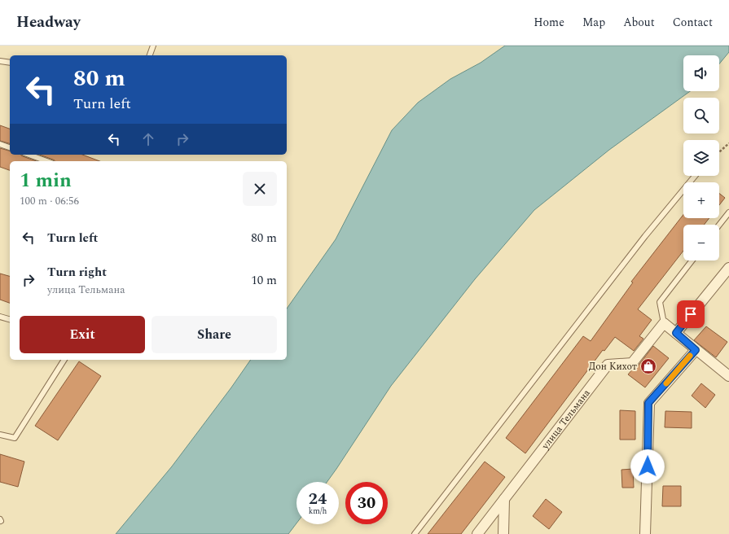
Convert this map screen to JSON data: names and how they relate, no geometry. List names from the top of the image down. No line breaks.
{"streets":{"street":["улица Тельмана"]},"places":{"shop":["Дон Кихот"]},"page":{"header":"Headway","nav":["Home","Map","About","Contact"],"map_buttons":["+","−"],"turn":["80 m","Turn left"],"heading":["1 min","100 m · 06:56"],"list":[{"name":"Turn left","value":"80 m"},{"name":"Turn right","note":"улица Тельмана","value":"10 m"}],"buttons":["Exit","Share"],"speed":"24 km/h","limit":"30"}}
